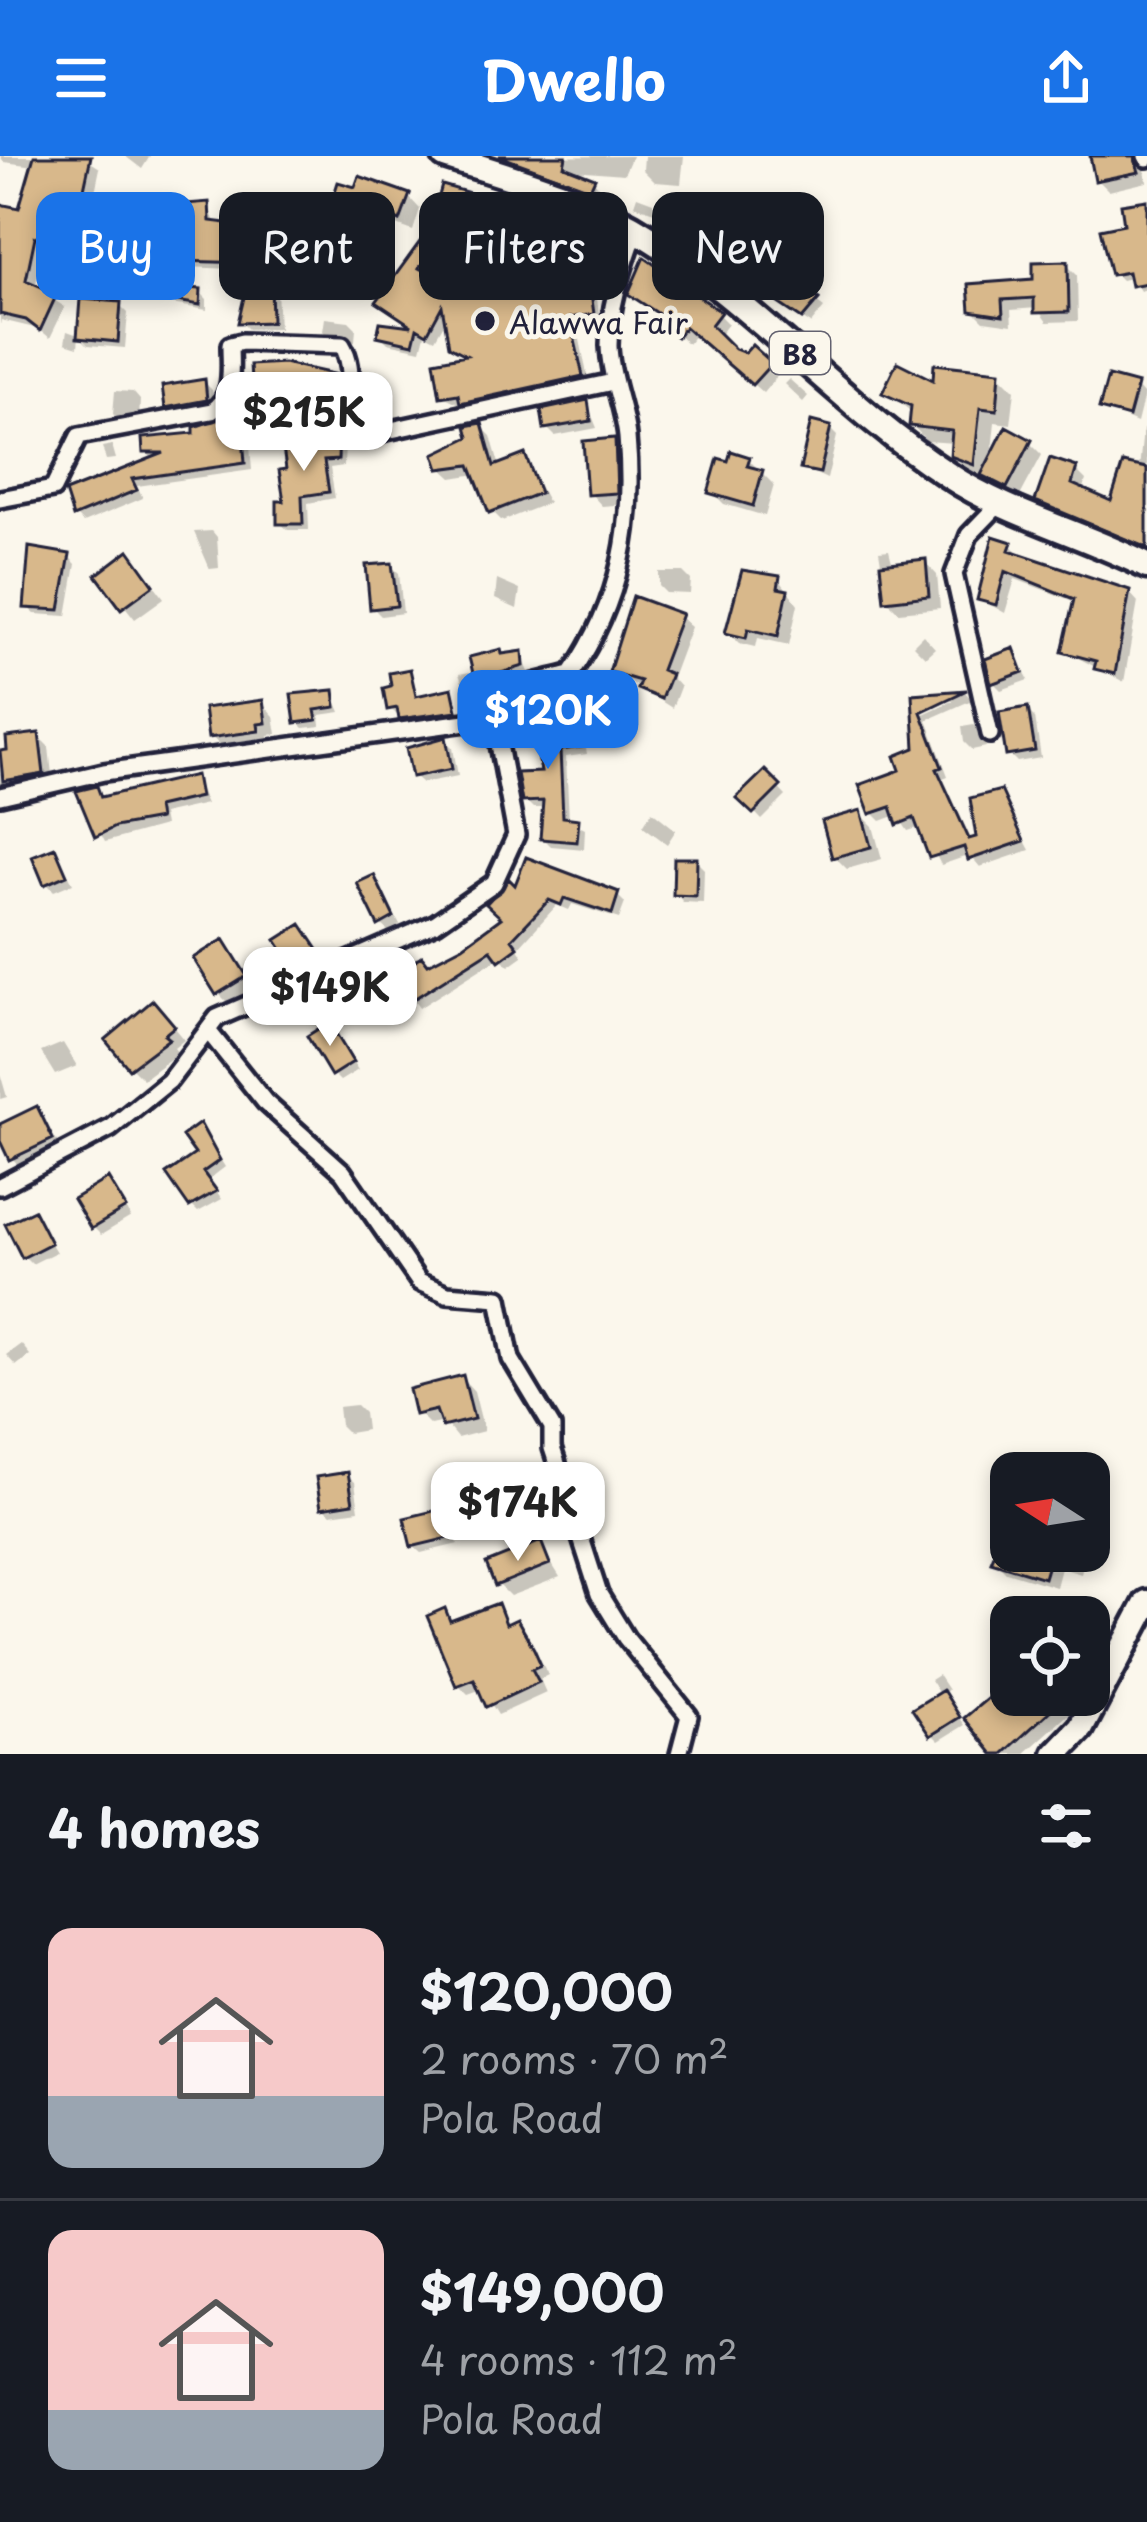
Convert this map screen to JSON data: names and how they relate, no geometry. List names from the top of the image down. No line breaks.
{"streets":{"main road":["B8"]},"places":["Alawwa Fair"],"north":"left","page":{"header":"Dwello","chip":["Buy","Rent","Filters","New"],"price":["$215K","$120K","$149K","$174K"],"heading":"4 homes","list":[{"name":"$120,000","note":"2 rooms · 70 m² · Pola Road"},{"name":"$149,000","note":"4 rooms · 112 m² · Pola Road"}]}}
